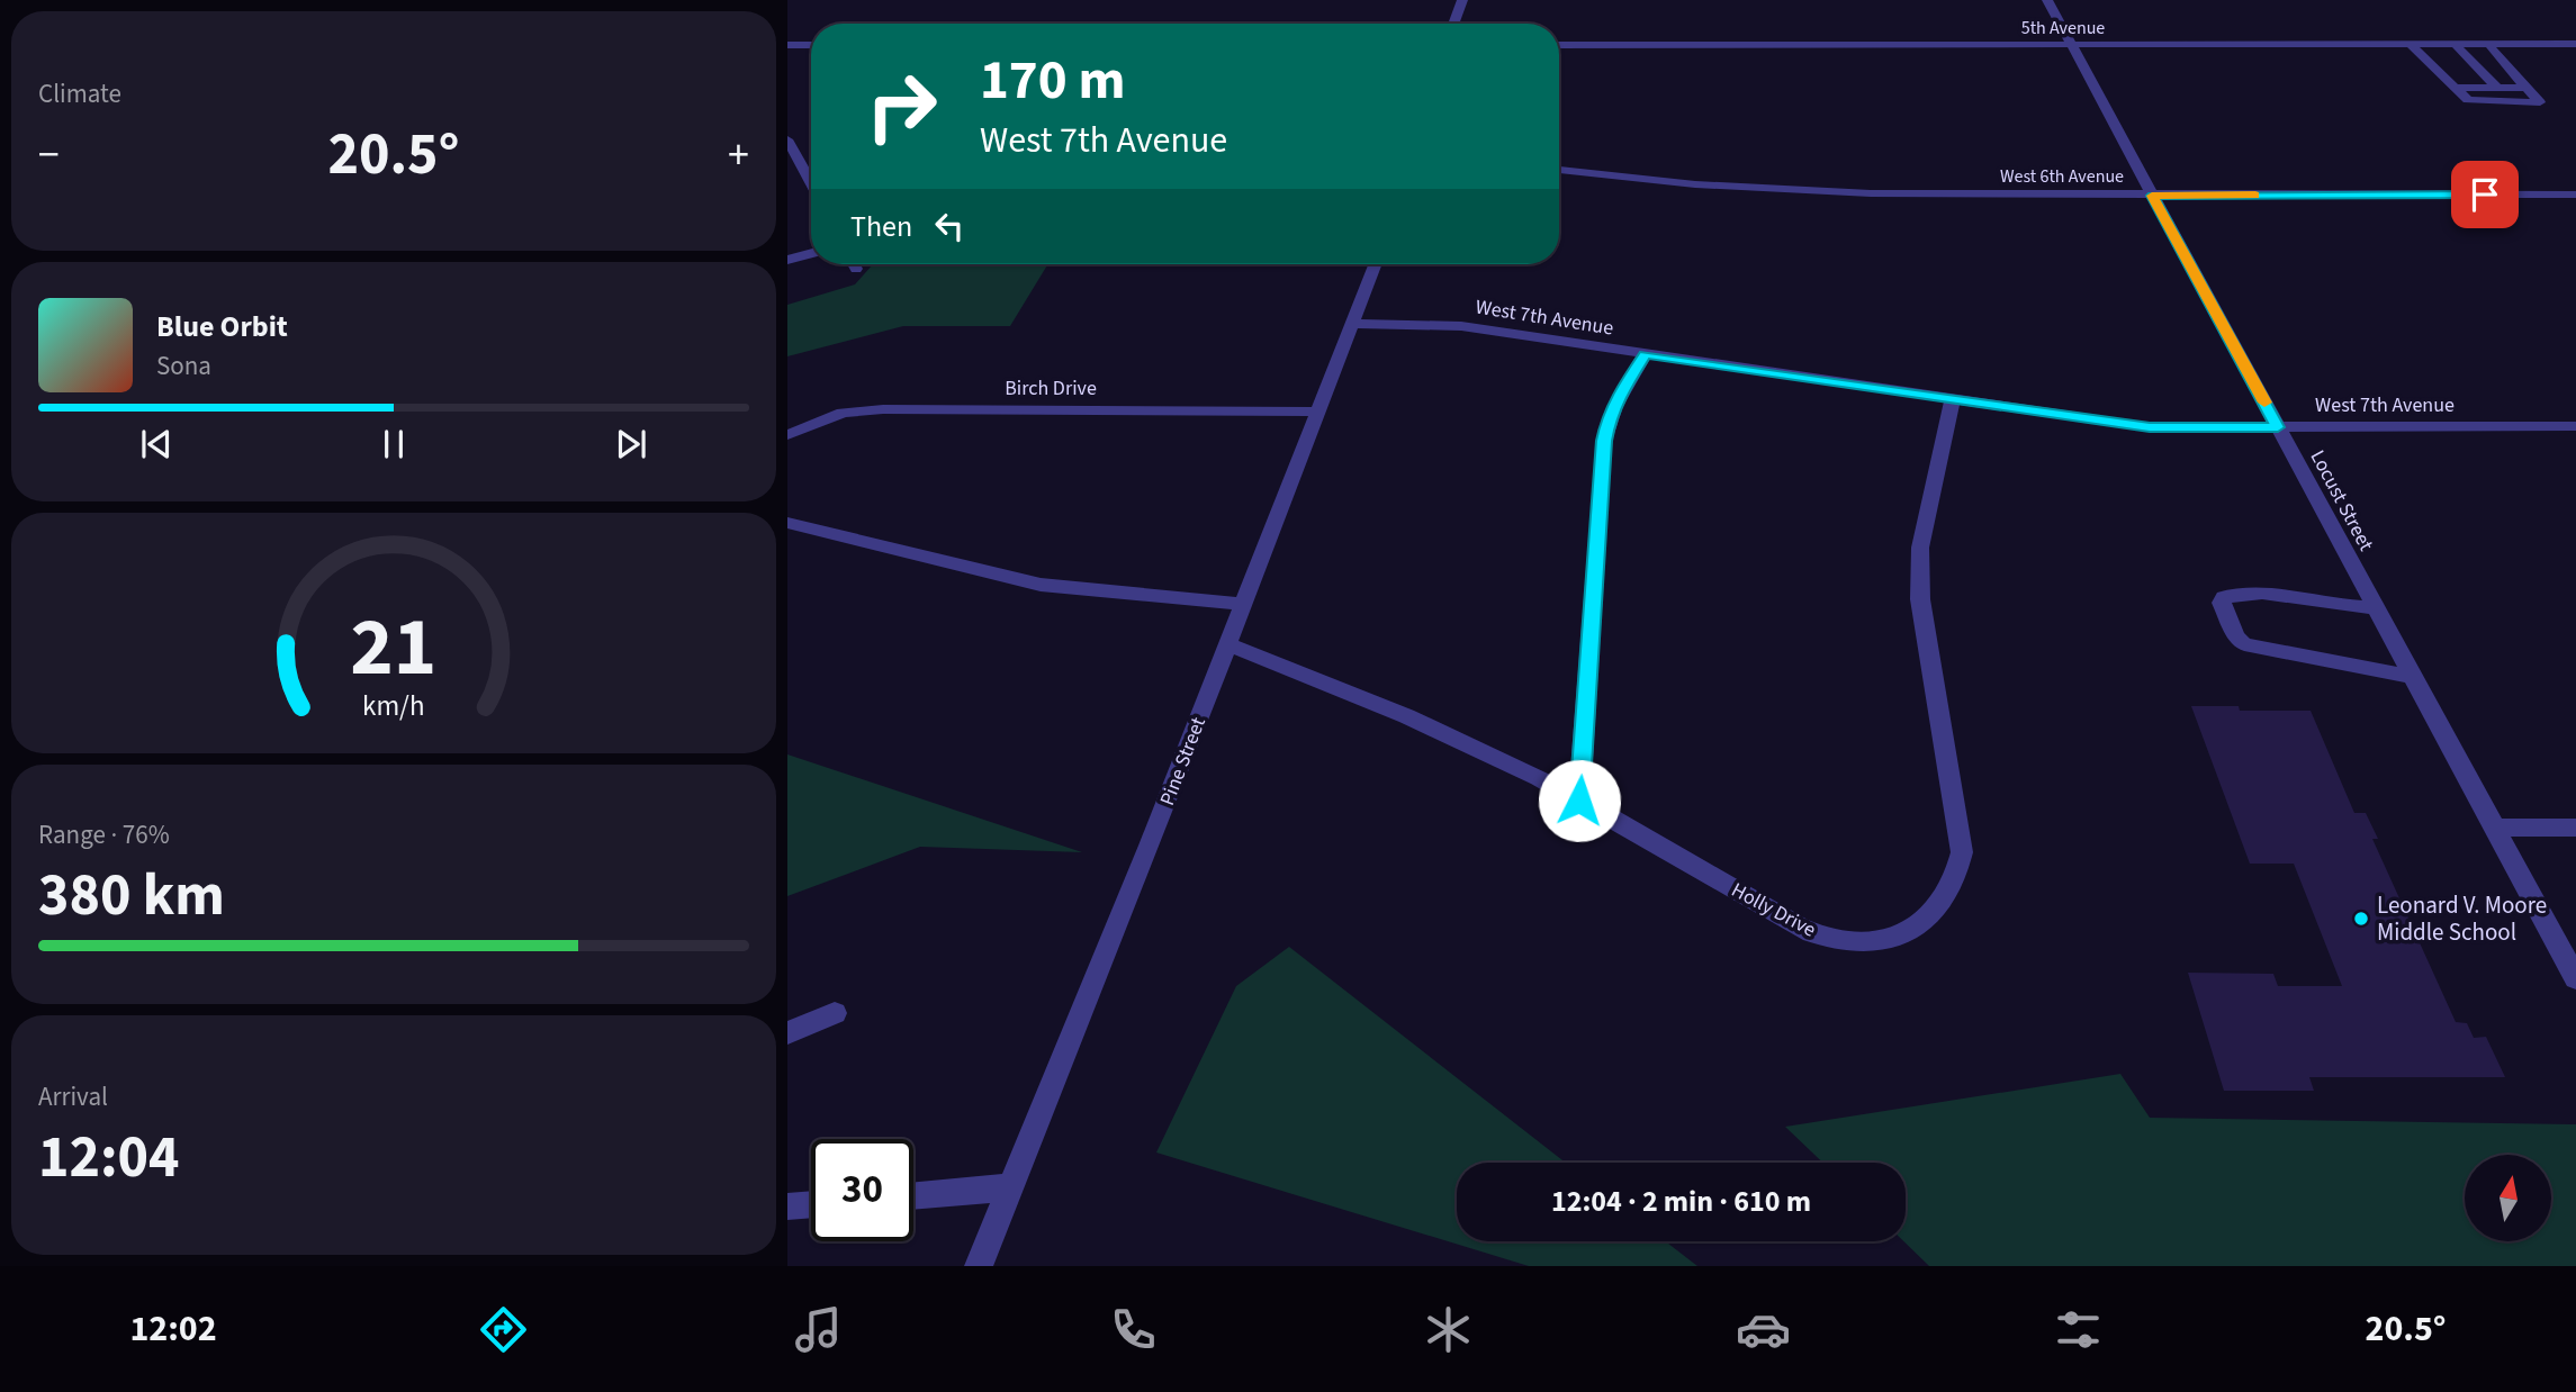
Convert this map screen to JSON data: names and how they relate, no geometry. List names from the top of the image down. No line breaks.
{"streets":{"street":["5th Avenue","West 6th Avenue","West 7th Avenue","Birch Drive","Locust Street","Pine Street","Holly Drive"]},"crossings":[["5th Avenue","Locust Street"],["West 6th Avenue","Locust Street"],["West 7th Avenue","Locust Street"],["West 7th Avenue","Pine Street"],["West 7th Avenue","Holly Drive"],["Birch Drive","Pine Street"],["Pine Street","Holly Drive"]],"places":["Leonard V. Moore Middle School"],"north":"top","page":{"tile":["Climate",["Range · 76%","380 km"],["Arrival","12:04"]],"turn":["170 m","West 7th Avenue"],"heat":["−","20.5°","+"],"then":"Then","song":["Blue Orbit","Sona"],"limit":"30","trip":"12:04 · 2 min · 610 m","tabs":["12:02","20.5°"],"gauge":["21","km/h"]}}
